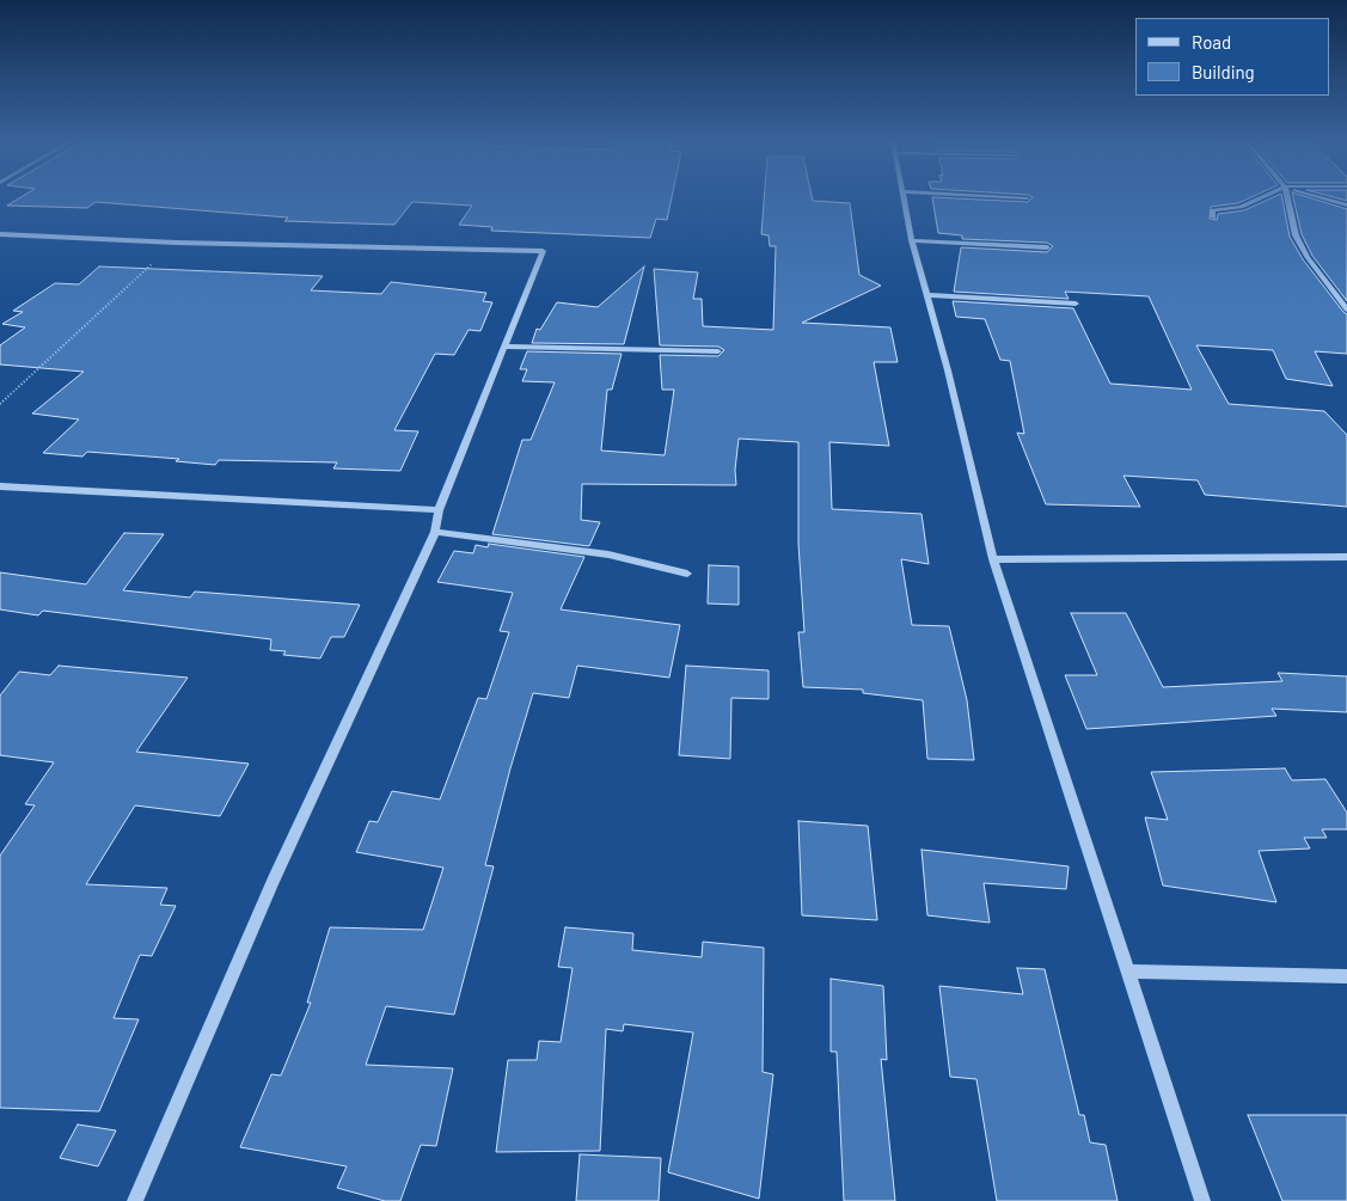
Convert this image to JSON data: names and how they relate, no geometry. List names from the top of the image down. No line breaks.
{"legend":["Road","Building"]}
